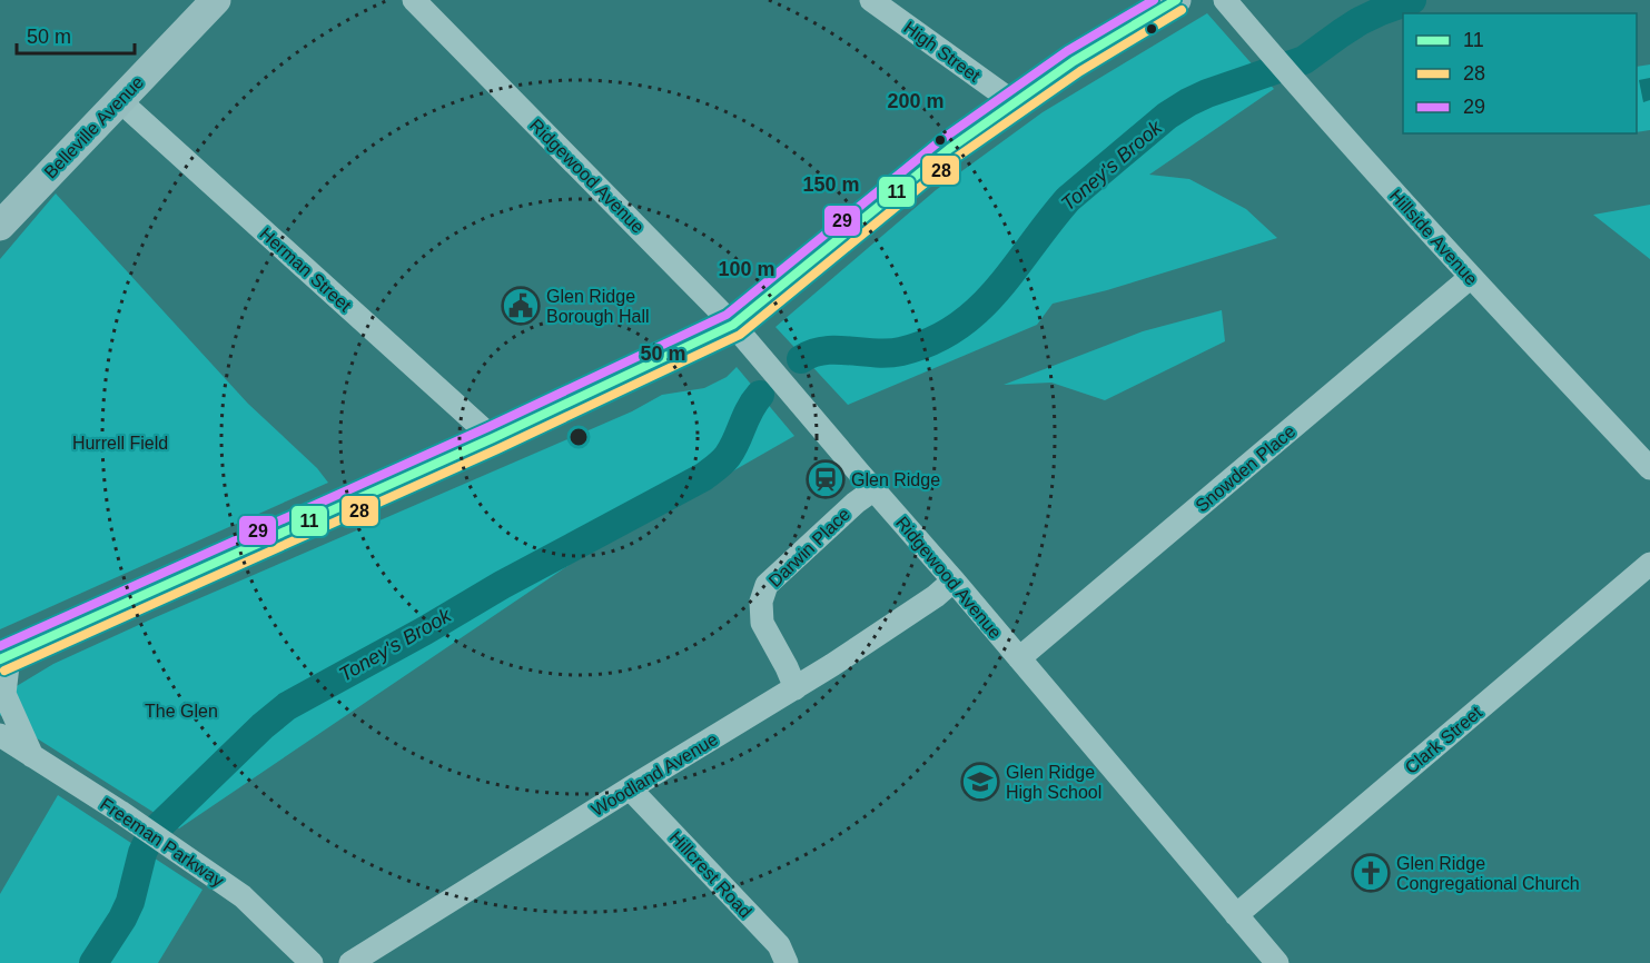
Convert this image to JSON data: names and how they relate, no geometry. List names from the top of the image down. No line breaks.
{"streets":{"main road":["Belleville Avenue"],"street":["High Street","Ridgewood Avenue","Hillside Avenue","Herman Street","Snowden Place","Darwin Place","Clark Street","Woodland Avenue","Freeman Parkway","Hillcrest Road"]},"crossings":[["Belleville Avenue","Herman Street"],["Ridgewood Avenue","Snowden Place"],["Ridgewood Avenue","Darwin Place"],["Ridgewood Avenue","Clark Street"],["Ridgewood Avenue","Woodland Avenue"],["Hillside Avenue","Snowden Place"],["Darwin Place","Woodland Avenue"],["Woodland Avenue","Hillcrest Road"]],"water":["Toney's Brook"],"parks":["Hurrell Field","The Glen"],"places":{"public building":["Glen Ridge Borough Hall"],"station":["Glen Ridge"],"school or university":["Glen Ridge High School"],"church":["Glen Ridge Congregational Church"]},"lines":["transit line 11","transit line 29","transit line 28"],"legend":["11","28","29"],"scale_bar":"50 m","rings":["200 m","150 m","100 m","50 m"]}
